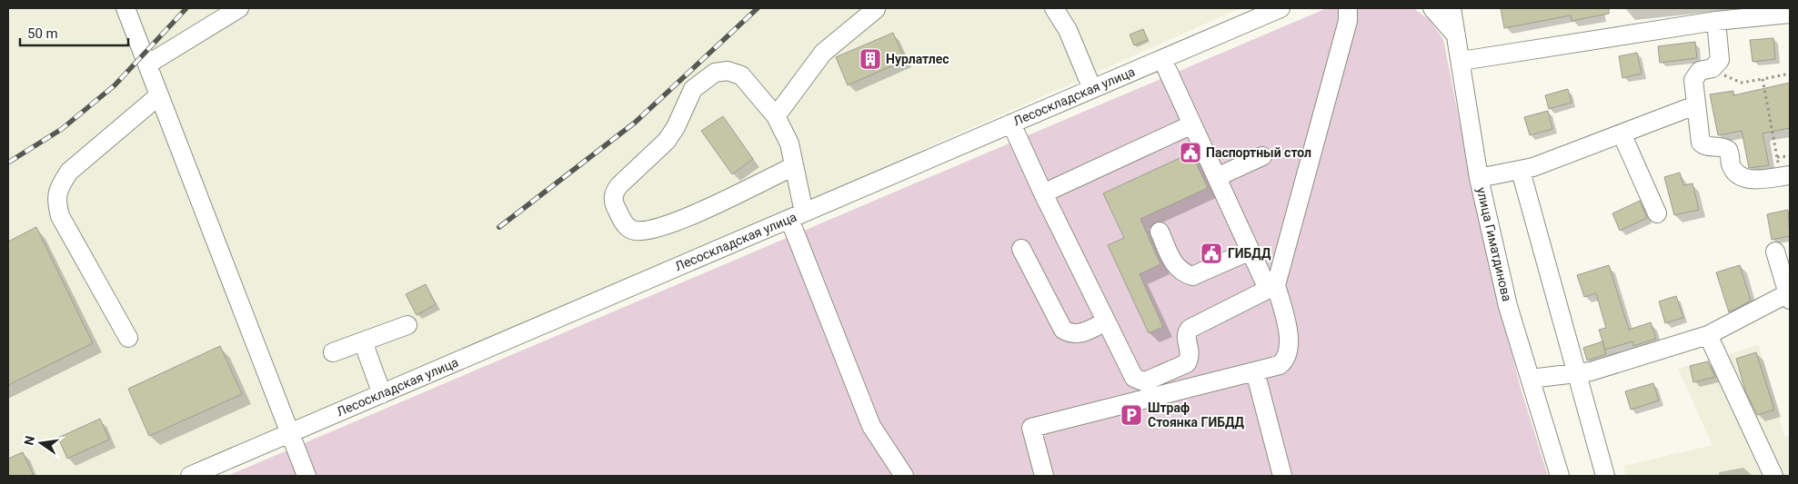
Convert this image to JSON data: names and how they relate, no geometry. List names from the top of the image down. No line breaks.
{"streets":{"street":["Лесоскладская улица","улица Гиматдинова"]},"places":{"building":["Нурлатлес"],"public building":["Паспортный стол","ГИБДД"],"parking":["Штраф Стоянка ГИБДД"]},"scale_bar":"50 m","north":"left"}
